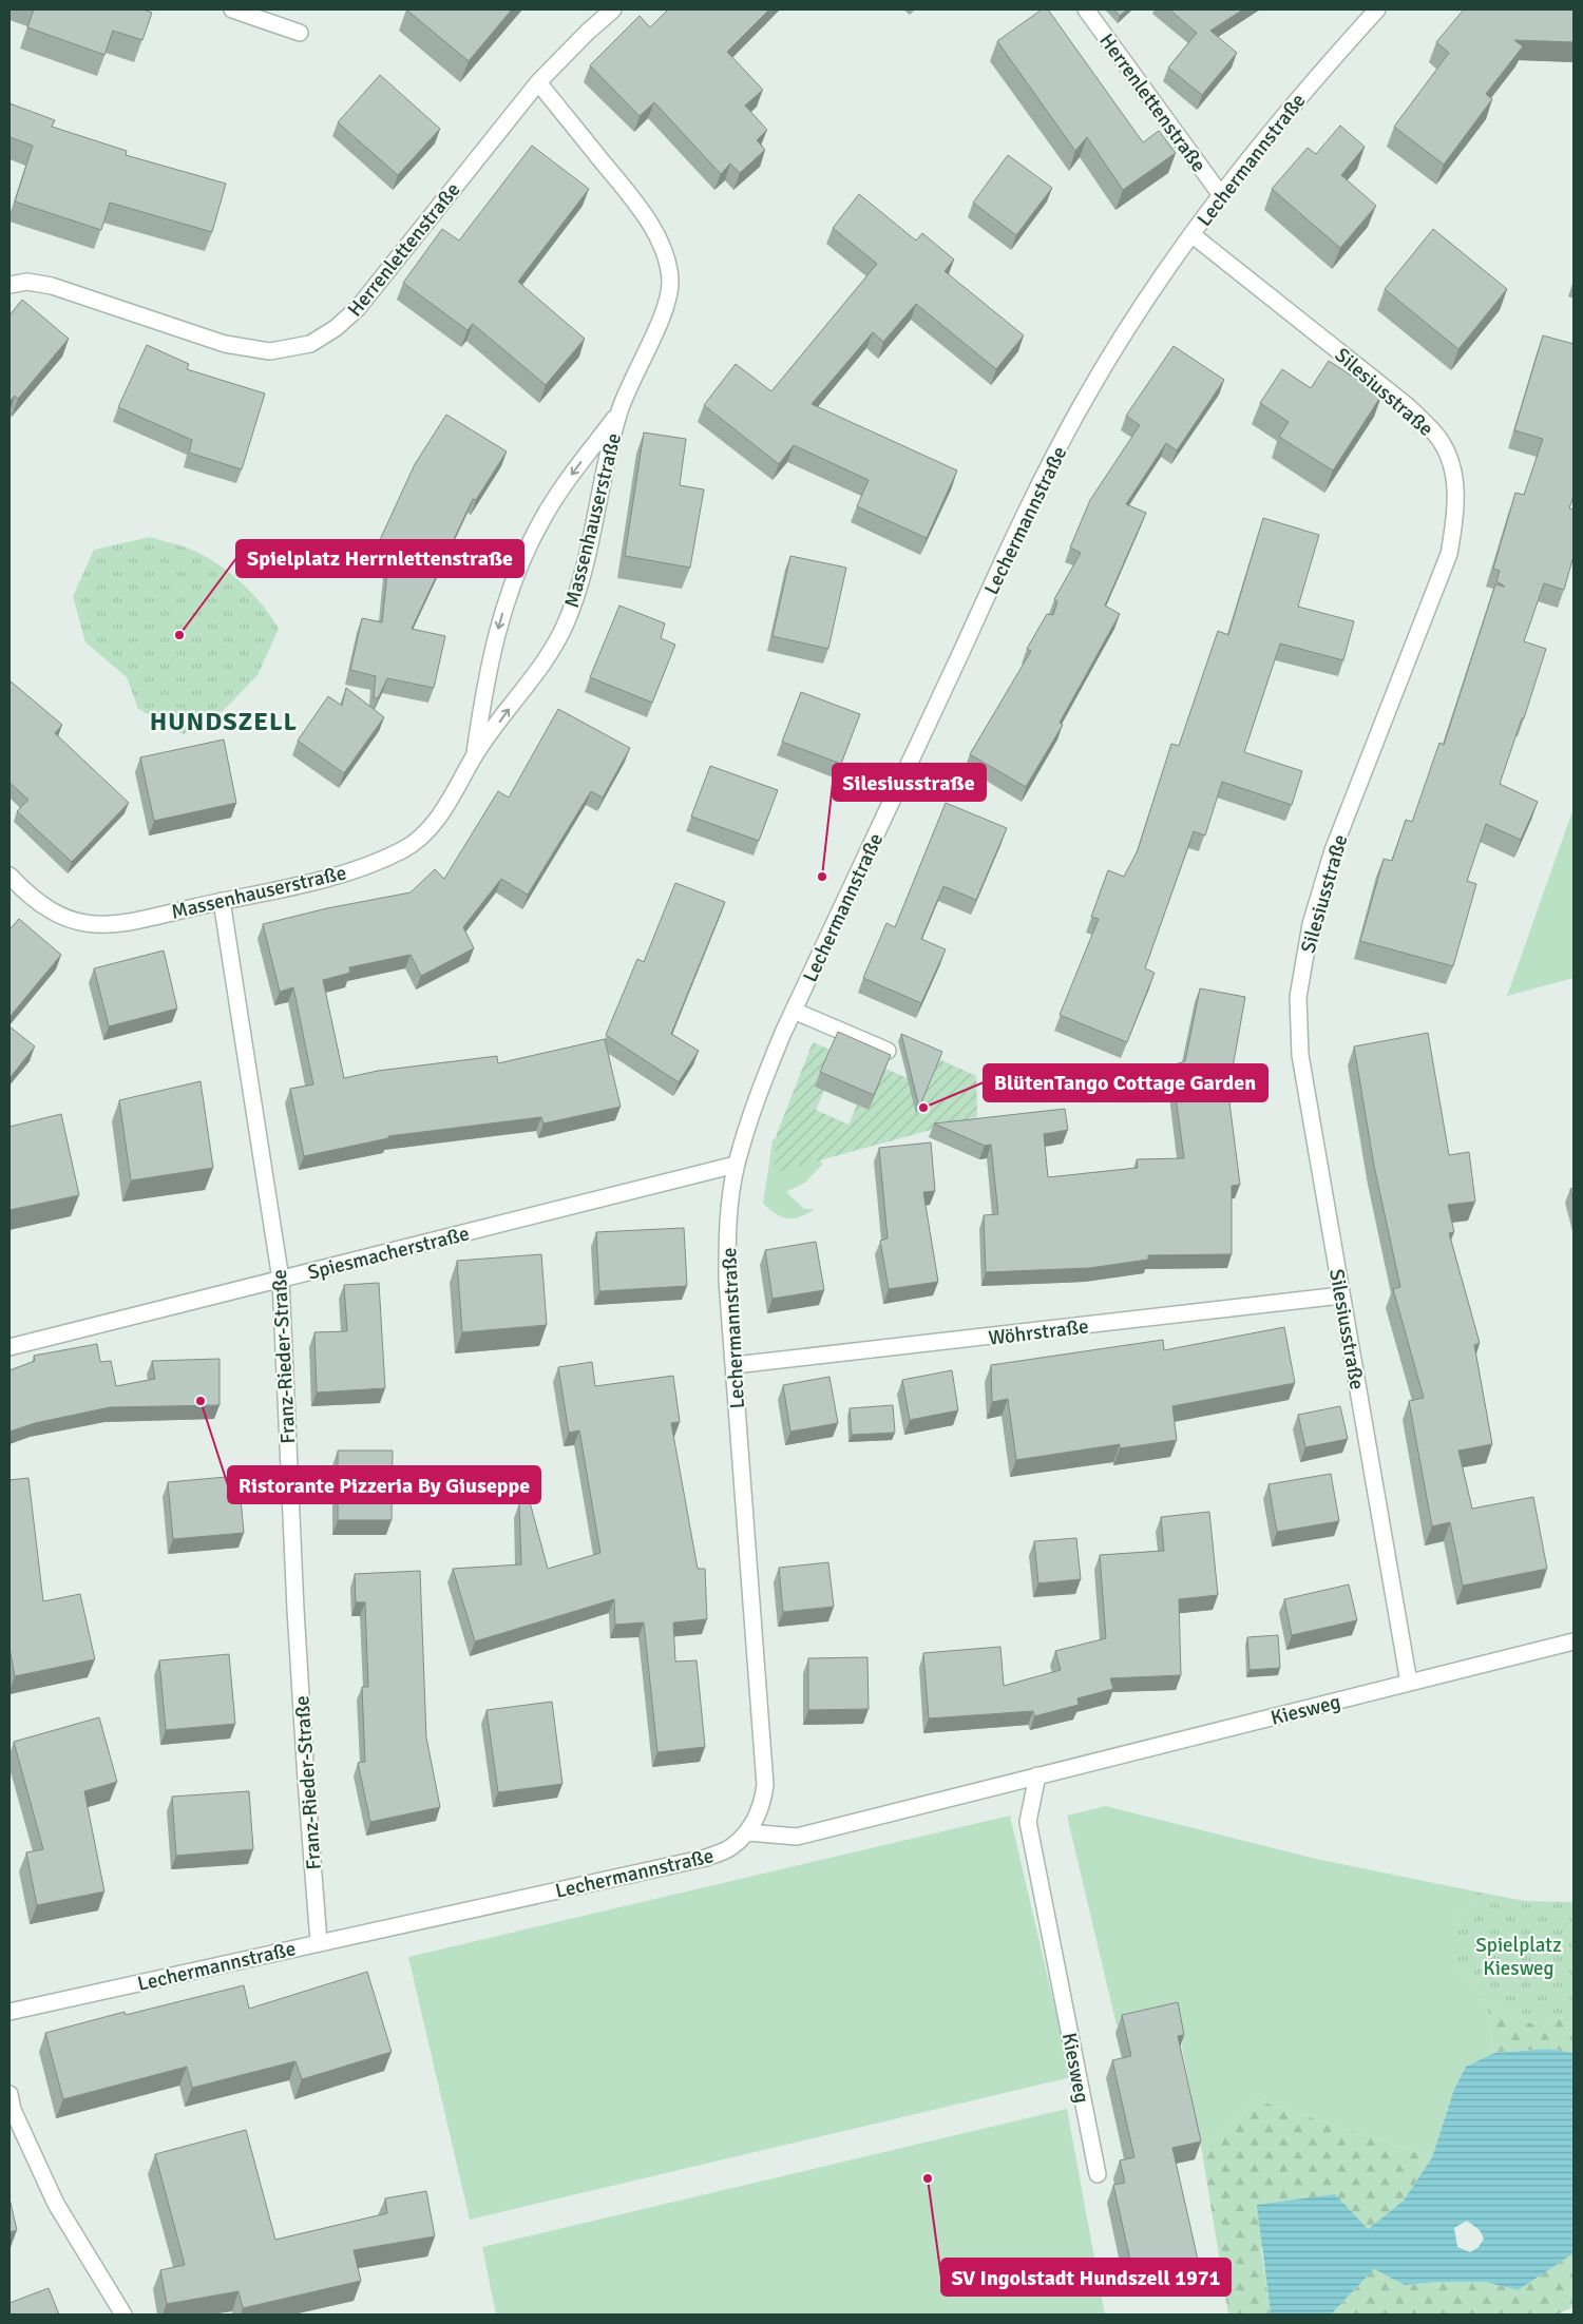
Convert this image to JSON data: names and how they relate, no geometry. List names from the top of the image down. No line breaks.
{"streets":{"street":["Herrenlettenstraße","Lechermannstraße","Silesiusstraße","Massenhauserstraße","Spiesmacherstraße","Wöhrstraße","Franz-Rieder-Straße","Kiesweg"]},"crossings":[["Herrenlettenstraße","Lechermannstraße"],["Herrenlettenstraße","Massenhauserstraße"],["Lechermannstraße","Silesiusstraße"],["Lechermannstraße","Spiesmacherstraße"],["Lechermannstraße","Wöhrstraße"],["Lechermannstraße","Franz-Rieder-Straße"],["Lechermannstraße","Kiesweg"],["Silesiusstraße","Wöhrstraße"],["Silesiusstraße","Kiesweg"],["Massenhauserstraße","Franz-Rieder-Straße"],["Spiesmacherstraße","Franz-Rieder-Straße"]],"districts":["HUNDSZELL"],"parks":["Spielplatz Kiesweg"],"places":["Spielplatz Herrnlettenstraße","Silesiusstraße","BlütenTango Cottage Garden","Ristorante Pizzeria By Giuseppe","SV Ingolstadt Hundszell 1971"]}
